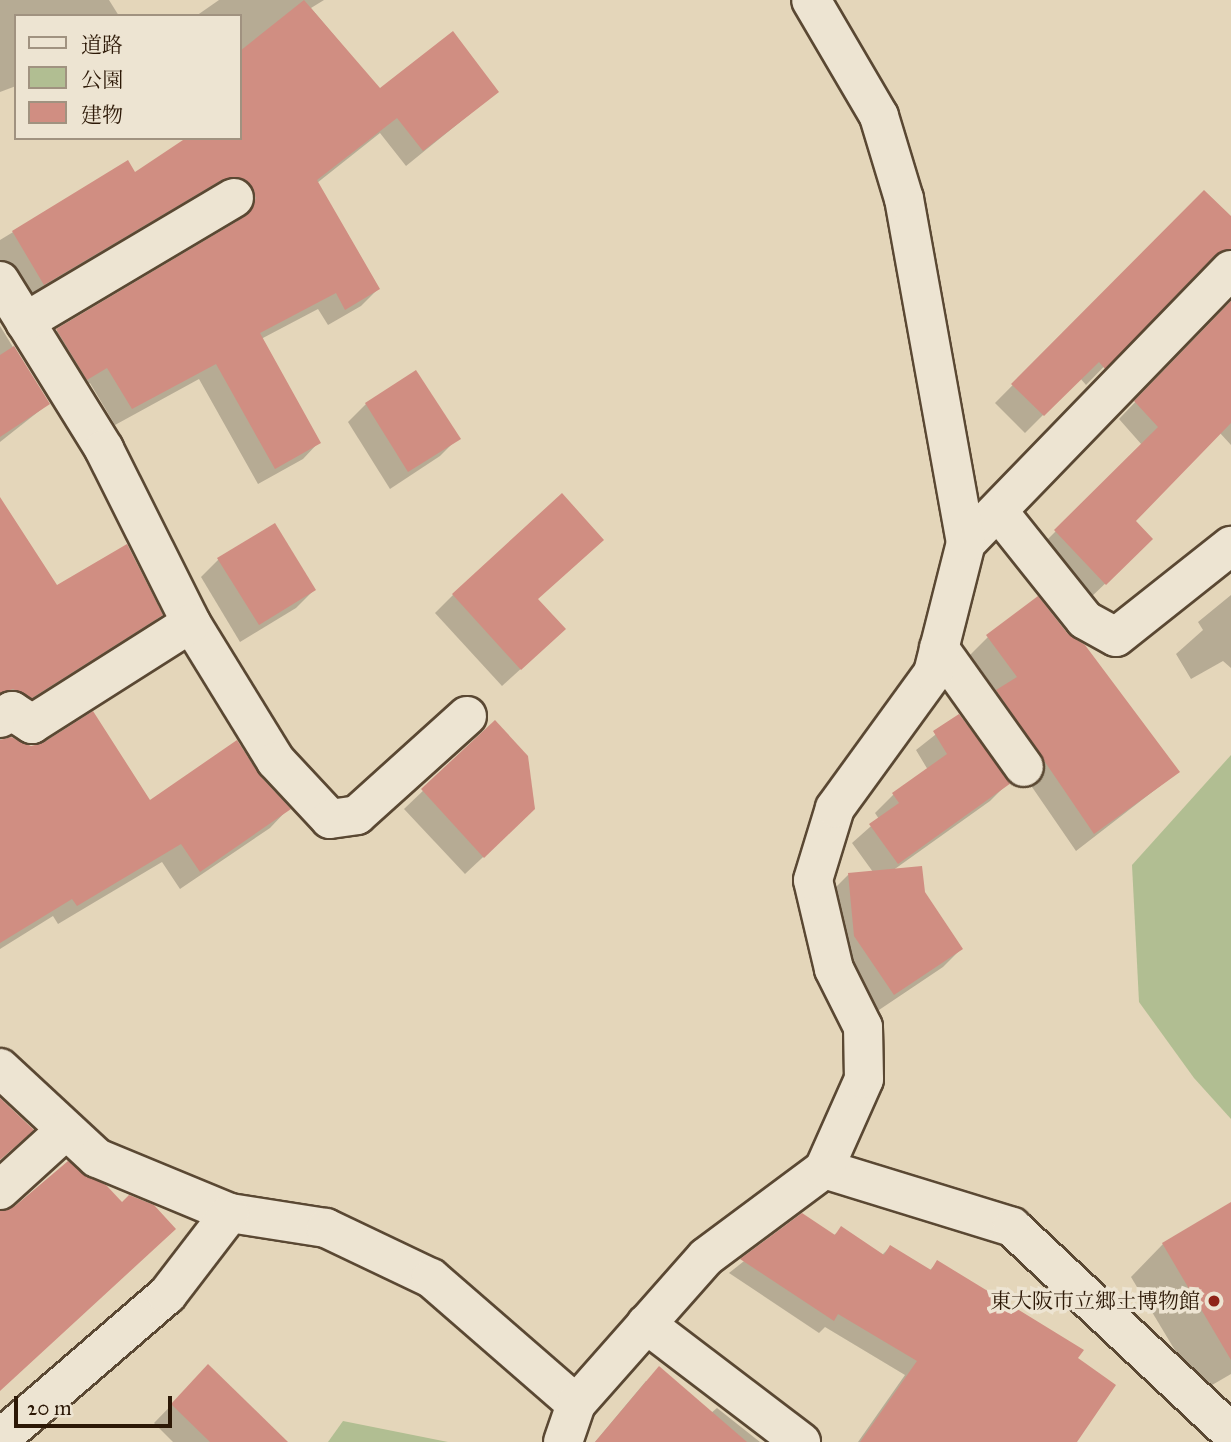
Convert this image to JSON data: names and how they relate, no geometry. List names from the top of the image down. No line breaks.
{"places":["東大阪市立郷土博物館"],"legend":["道路","公園","建物"],"scale_bar":"20 m"}
